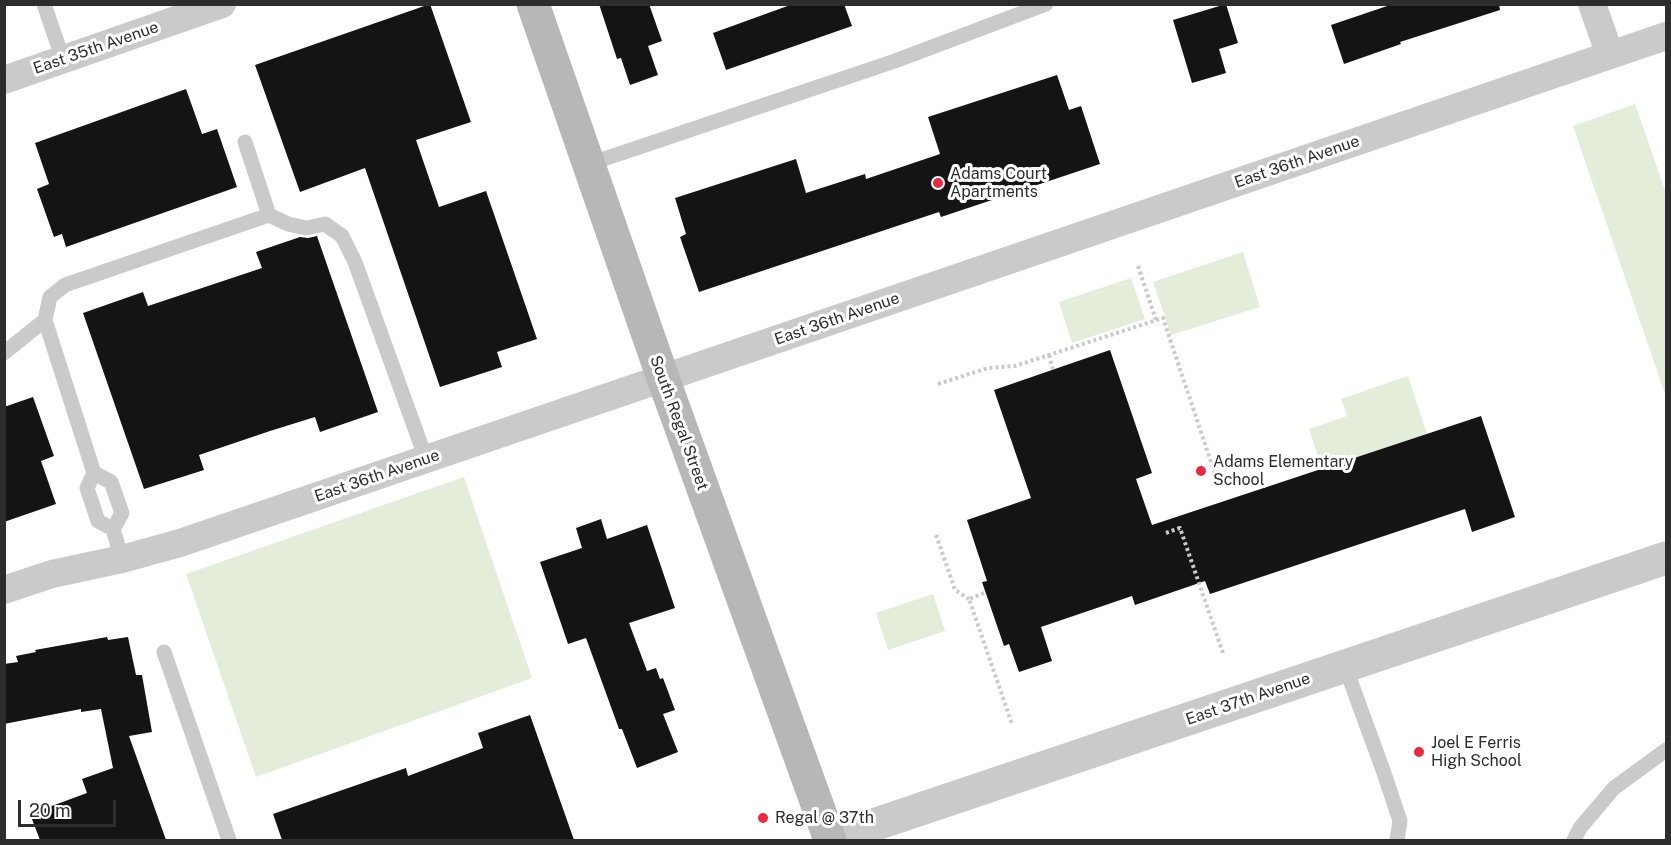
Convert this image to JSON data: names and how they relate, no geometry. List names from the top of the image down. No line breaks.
{"streets":{"main road":["South Regal Street"],"street":["East 35th Avenue","East 36th Avenue","East 37th Avenue"]},"crossings":[["East 36th Avenue","South Regal Street"],["South Regal Street","East 37th Avenue"]],"places":["Adams Court Apartments","Adams Elementary School","Joel E Ferris High School","Regal @ 37th"],"scale_bar":"20 m"}
